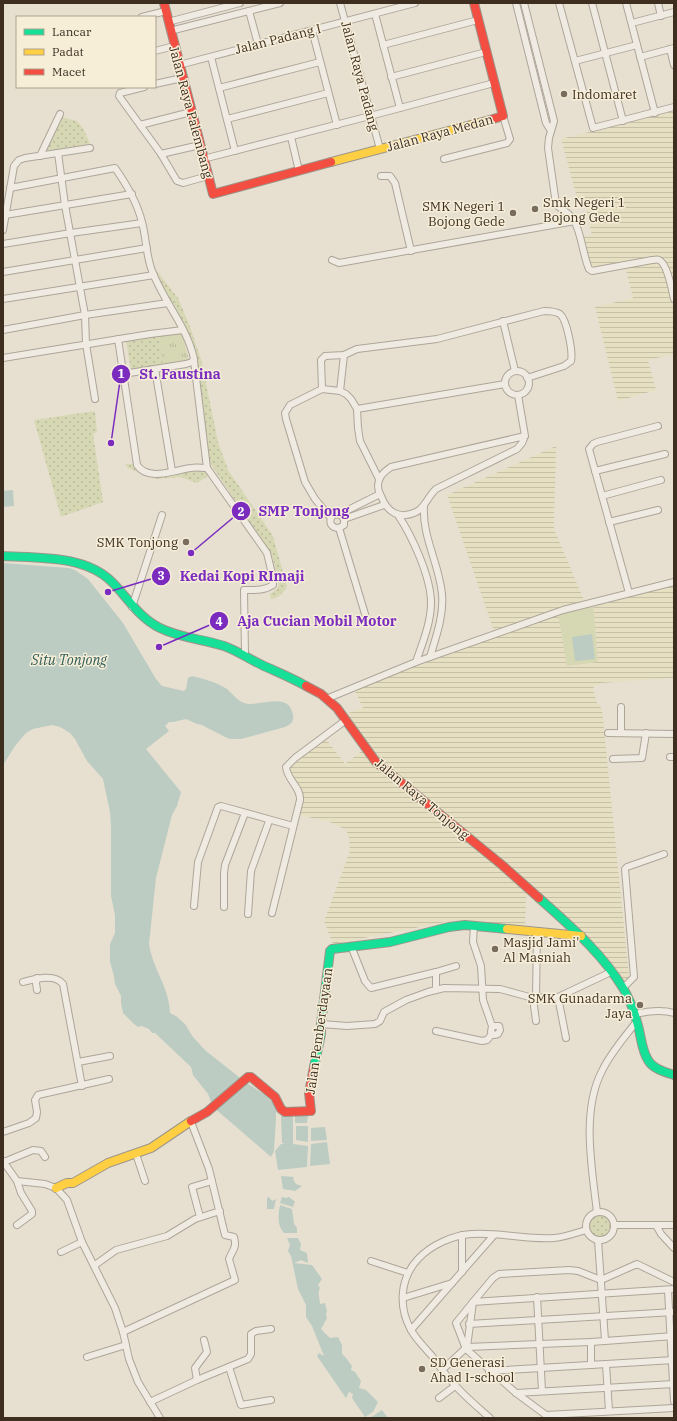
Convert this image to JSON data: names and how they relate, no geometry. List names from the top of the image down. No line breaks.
{"streets":{"street":["Jalan Padang I","Jalan Raya Padang","Jalan Raya Palembang","Jalan Raya Medan","Jalan Raya Tonjong","Jalan Pemberdayaan"]},"crossings":[["Jalan Padang I","Jalan Raya Padang"],["Jalan Padang I","Jalan Raya Palembang"],["Jalan Raya Padang","Jalan Raya Medan"],["Jalan Raya Palembang","Jalan Raya Medan"],["Jalan Raya Tonjong","Jalan Pemberdayaan"]],"water":["Situ Tonjong"],"places":["Indomaret","Smk Negeri 1 Bojong Gede","SMK Negeri 1 Bojong Gede","St. Faustina","SMK Tonjong","SMP Tonjong","Kedai Kopi RImaji","Aja Cucian Mobil Motor","Masjid Jami' Al Masniah","SMK Gunadarma Jaya","SD Generasi Ahad I-school"],"legend":["Lancar","Padat","Macet"]}
